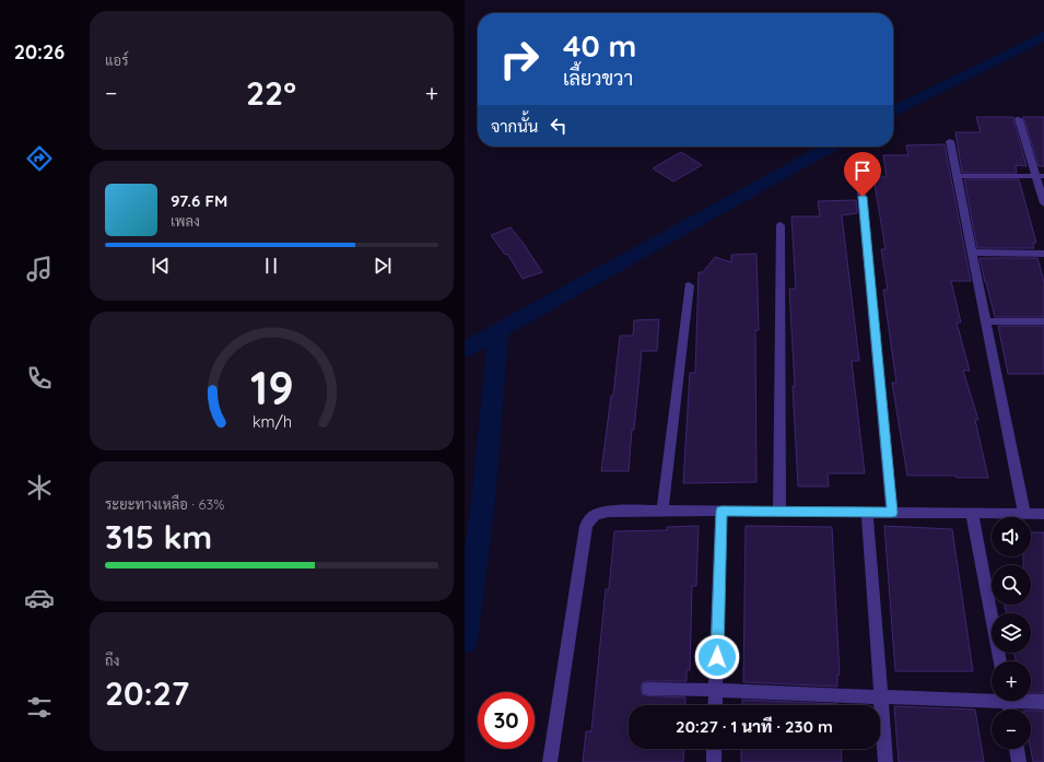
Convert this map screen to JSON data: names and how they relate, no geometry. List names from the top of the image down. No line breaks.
{"page":{"tabs":"20:26","tile":["แอร์",["ระยะทางเหลือ · 63%","315 km"],["ถึง","20:27"]],"turn":["40 m","เลี้ยวขวา"],"heat":["−","22°","+"],"then":"จากนั้น","song":["97.6 FM","เพลง"],"map_buttons":["+","−"],"limit":"30","trip":"20:27 · 1 นาที · 230 m","gauge":["19","km/h"]}}
